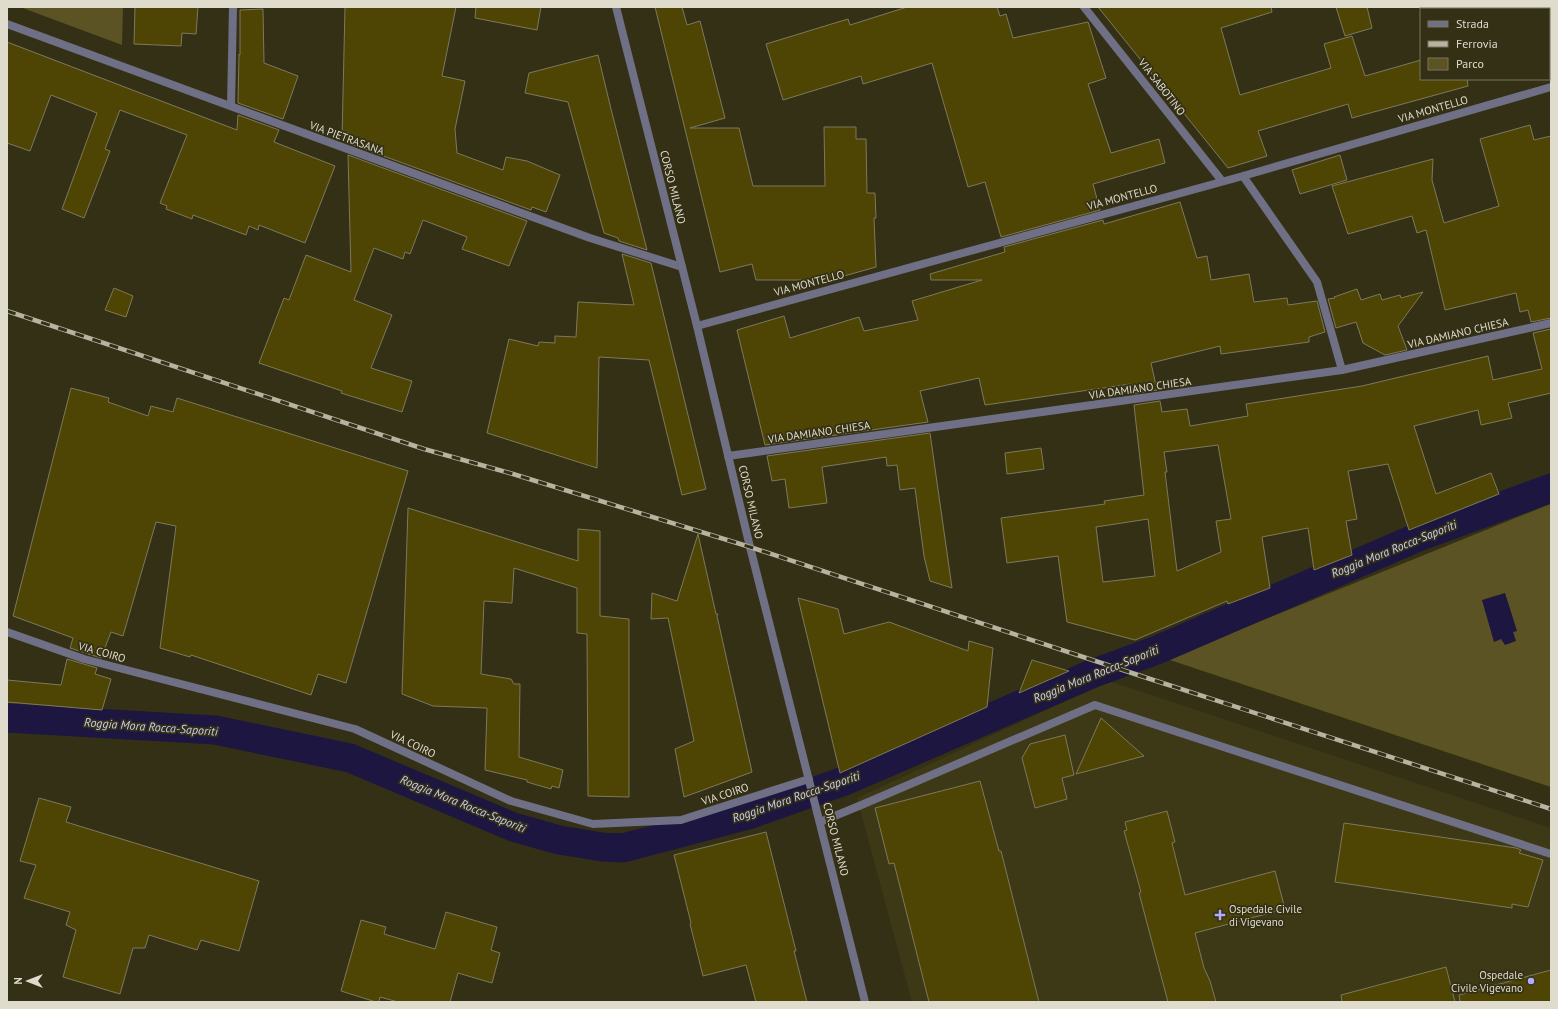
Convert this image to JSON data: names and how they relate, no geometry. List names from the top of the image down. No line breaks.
{"streets":{"street":["VIA SABOTINO","VIA MONTELLO","VIA PIETRASANA","CORSO MILANO","VIA DAMIANO CHIESA","VIA COIRO"]},"crossings":[["VIA SABOTINO","VIA MONTELLO"],["VIA MONTELLO","CORSO MILANO"],["VIA PIETRASANA","CORSO MILANO"],["CORSO MILANO","VIA DAMIANO CHIESA"],["CORSO MILANO","VIA COIRO"]],"water":["Roggia Mora Rocca-Saporiti"],"places":{"health":["Ospedale Civile di Vigevano"],"other":["Ospedale Civile Vigevano"]},"legend":["Strada","Ferrovia","Parco"],"north":"left"}
